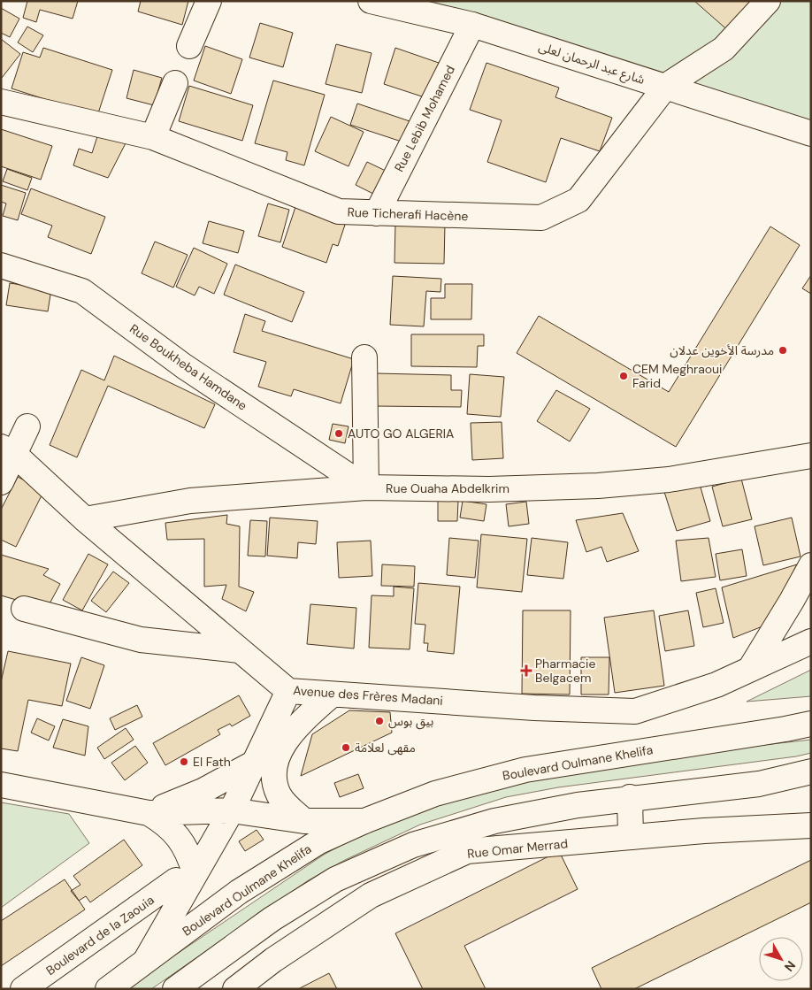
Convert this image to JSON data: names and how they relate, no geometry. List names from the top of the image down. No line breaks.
{"streets":{"street":["شارع عبد الرحمان لعلى","Rue Lebib Mohamed","Rue Ticherafi Hacène","Rue Boukheba Hamdane","Rue Ouaha Abdelkrim","Avenue des Frères Madani","Boulevard Oulmane Khelifa","Rue Omar Merrad","Boulevard de la Zaouia"]},"crossings":[["شارع عبد الرحمان لعلى","Rue Lebib Mohamed"],["شارع عبد الرحمان لعلى","Rue Ticherafi Hacène"],["Rue Lebib Mohamed","Rue Ticherafi Hacène"],["Rue Boukheba Hamdane","Rue Ouaha Abdelkrim"],["Rue Ouaha Abdelkrim","Avenue des Frères Madani"]],"places":{"other":["مدرسة الأخوين عدلان","CEM Meghraoui Farid","AUTO GO ALGERIA","بيق بوس","مقهى لعلامة","El Fath"],"health":["Pharmacie Belgacem"]},"north":"bottom right"}
